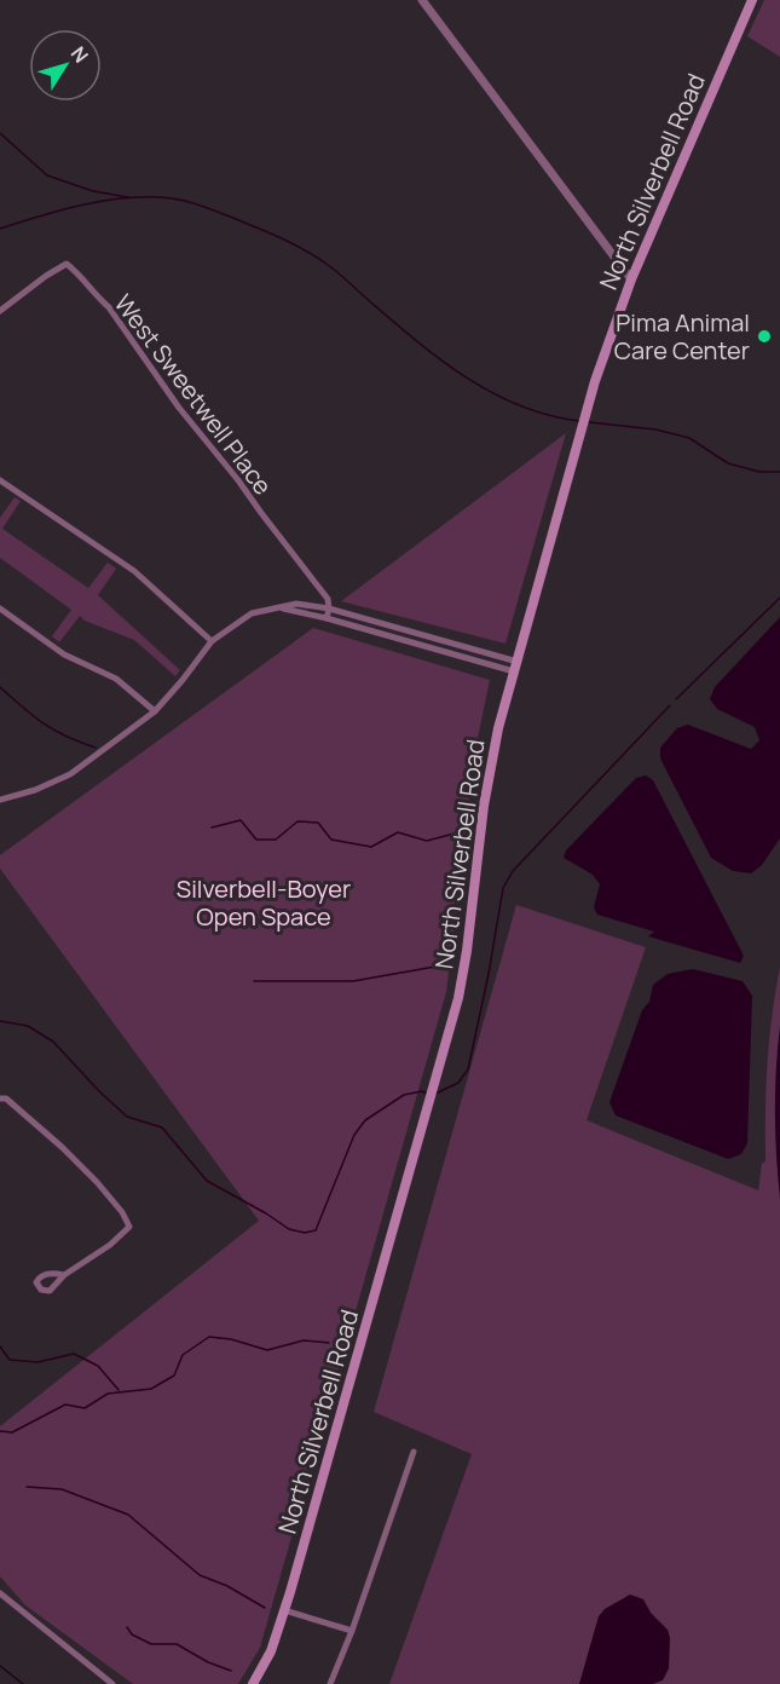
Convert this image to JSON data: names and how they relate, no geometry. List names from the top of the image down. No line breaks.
{"streets":{"main road":["North Silverbell Road"],"street":["West Sweetwell Place"]},"parks":["Silverbell-Boyer Open Space"],"places":["Pima Animal Care Center"],"north":"top right"}
